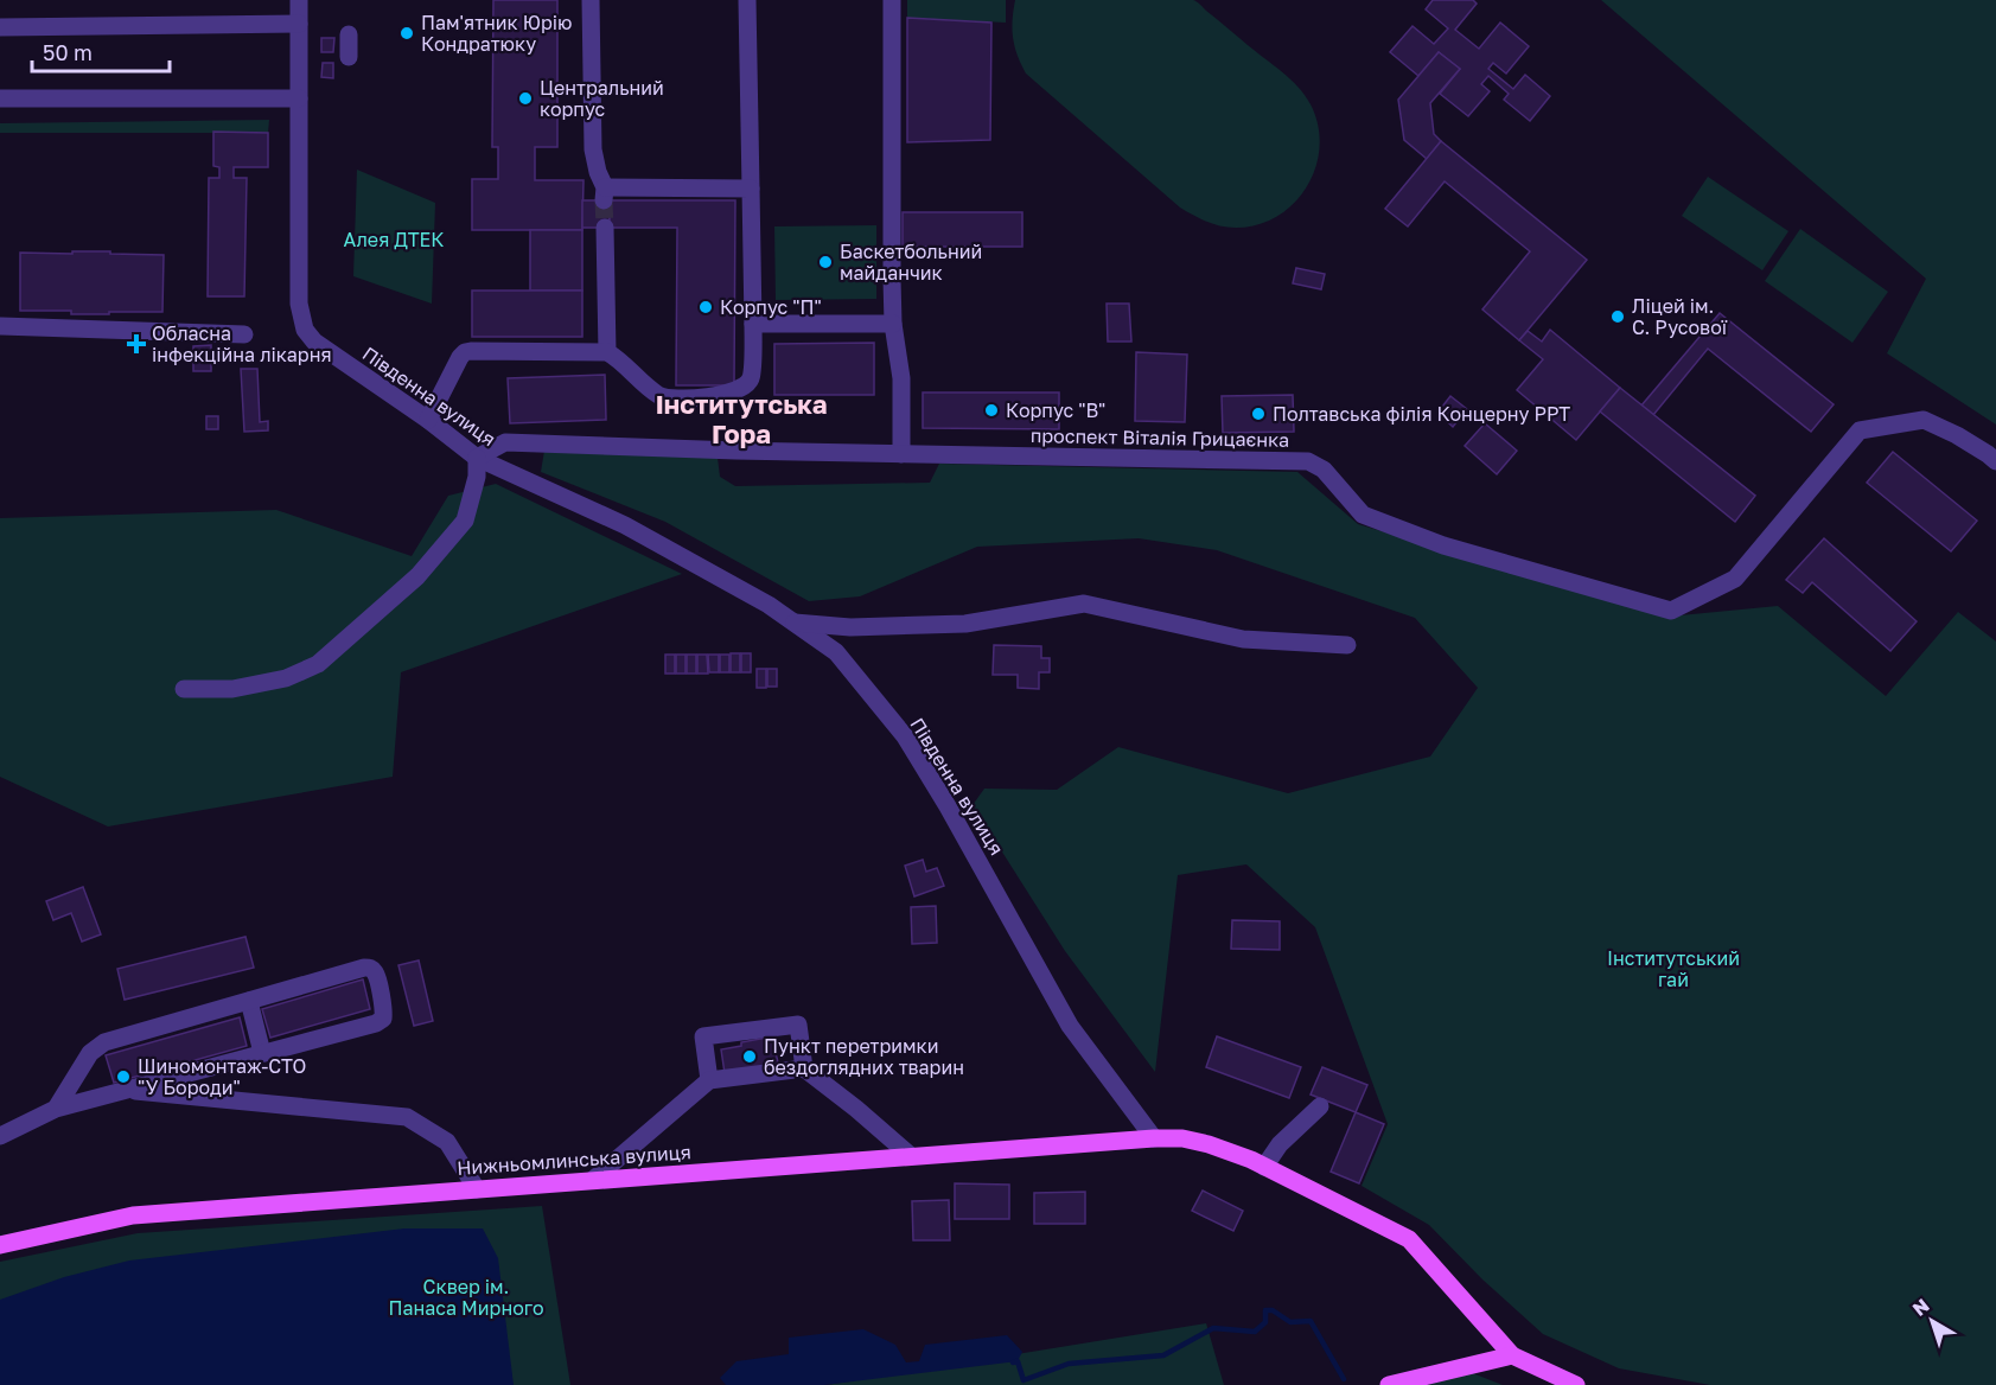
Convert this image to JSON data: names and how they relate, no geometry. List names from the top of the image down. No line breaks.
{"streets":{"main road":["Нижньомлинська вулиця"],"street":["Південна вулиця","проспект Віталія Грицаєнка"]},"crossings":[["Південна вулиця","проспект Віталія Грицаєнка"],["Південна вулиця","Нижньомлинська вулиця"]],"districts":["Інститутська Гора"],"parks":["Алея ДТЕК","Інститутський гай","Сквер ім. Панаса Мирного"],"places":{"other":["Пам'ятник Юрію Кондратюку","Центральний корпус","Баскетбольний майданчик","Корпус \"П\"","Ліцей ім. С. Русової","Корпус \"В\"","Полтавська філія Концерну РРТ","Пункт перетримки бездоглядних тварин","Шиномонтаж-СТО \"У Бороди\""],"health":["Обласна інфекційна лікарня"]},"scale_bar":"50 m","north":"top left"}
